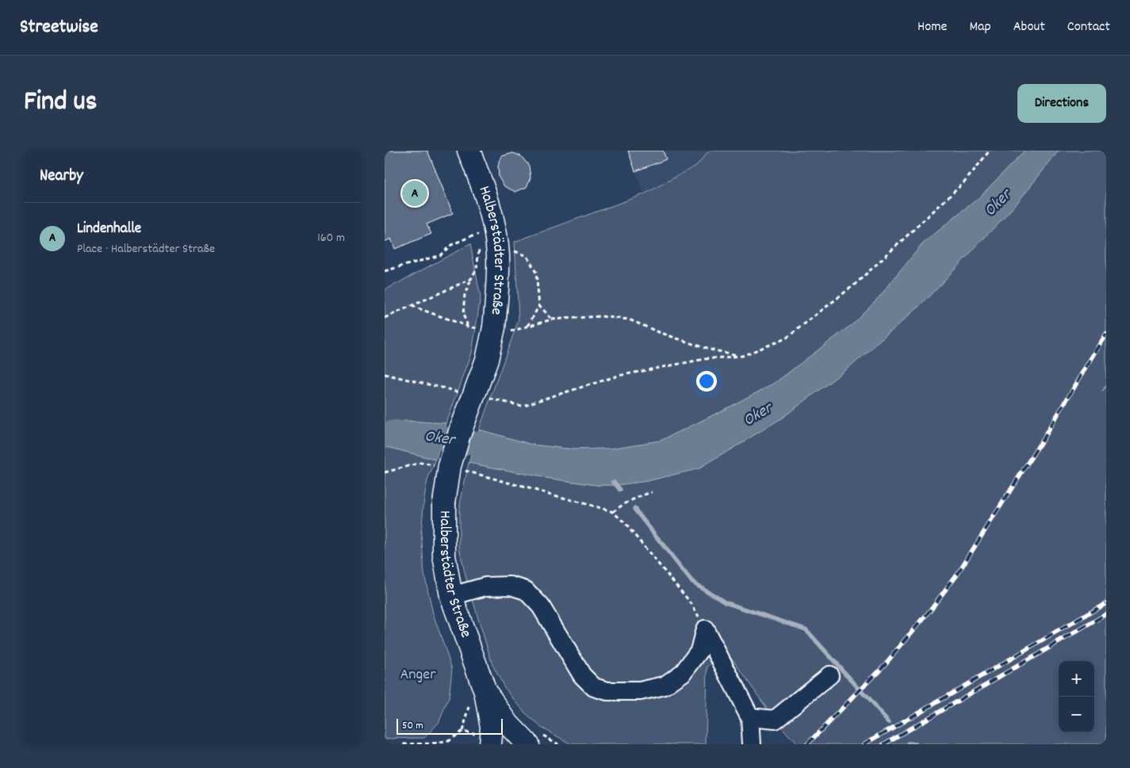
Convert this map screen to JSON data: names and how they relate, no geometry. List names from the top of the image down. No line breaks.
{"streets":{"main road":["Halberstädter Straße"]},"water":["Oker"],"parks":["Anger"],"scale_bar":"50 m","page":{"header":"Streetwise","nav":["Home","Map","About","Contact"],"title":"Find us","buttons":"Directions","heading":"Nearby","pins":"A","list":[{"mark":"A","name":"Lindenhalle","note":"Place · Halberstädter Straße","value":"160 m"}],"map_buttons":["+","−"],"scale":"50 m"}}
